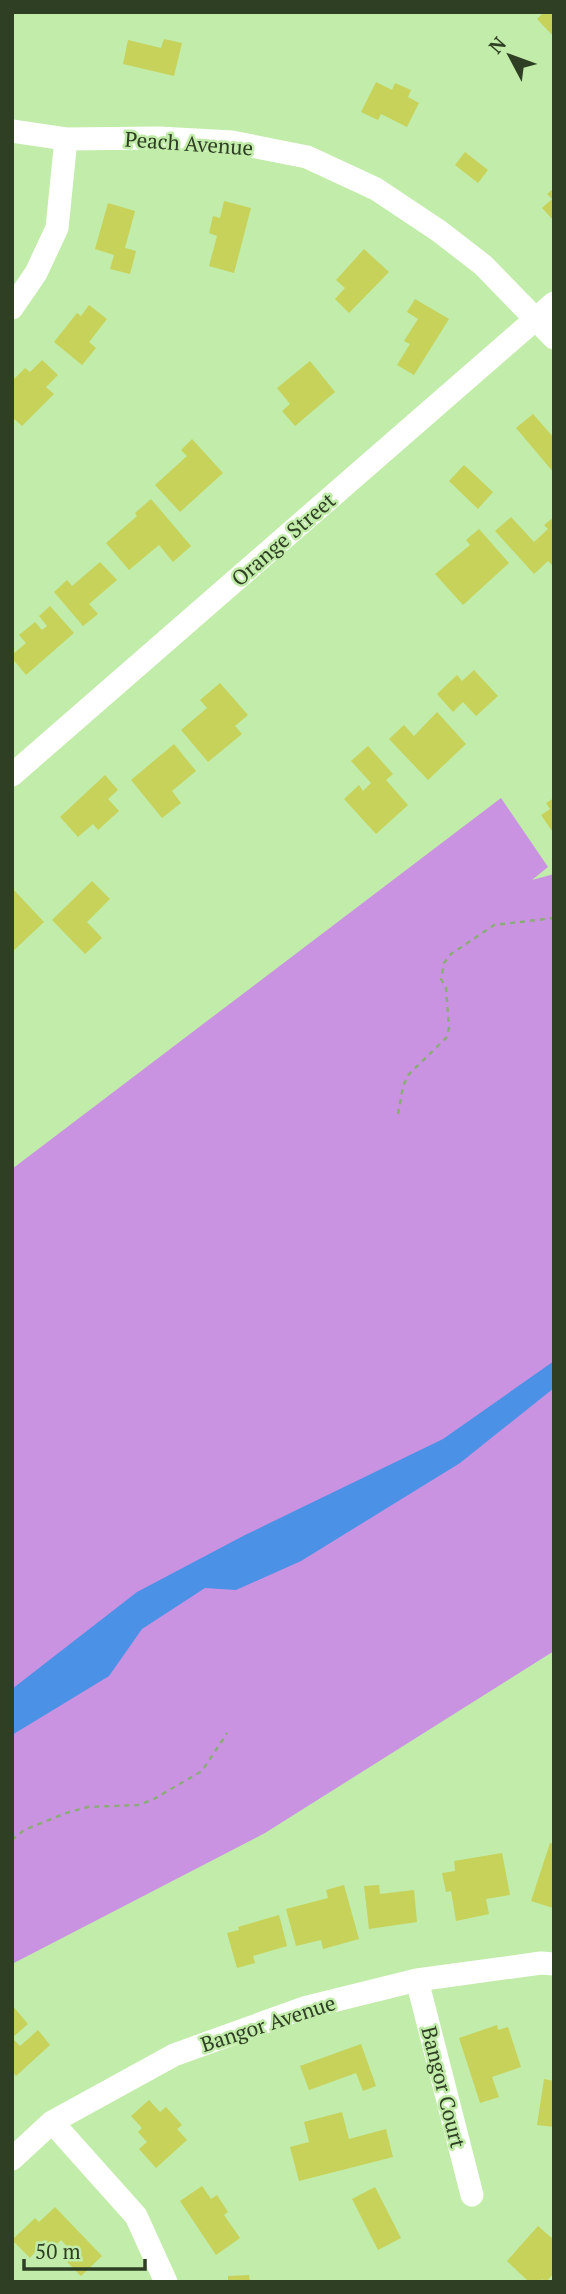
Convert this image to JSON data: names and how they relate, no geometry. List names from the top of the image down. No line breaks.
{"streets":{"street":["Peach Avenue","Orange Street","Bangor Avenue","Bangor Court"]},"crossings":[["Peach Avenue","Orange Street"],["Bangor Avenue","Bangor Court"]],"scale_bar":"50 m","north":"top left"}
